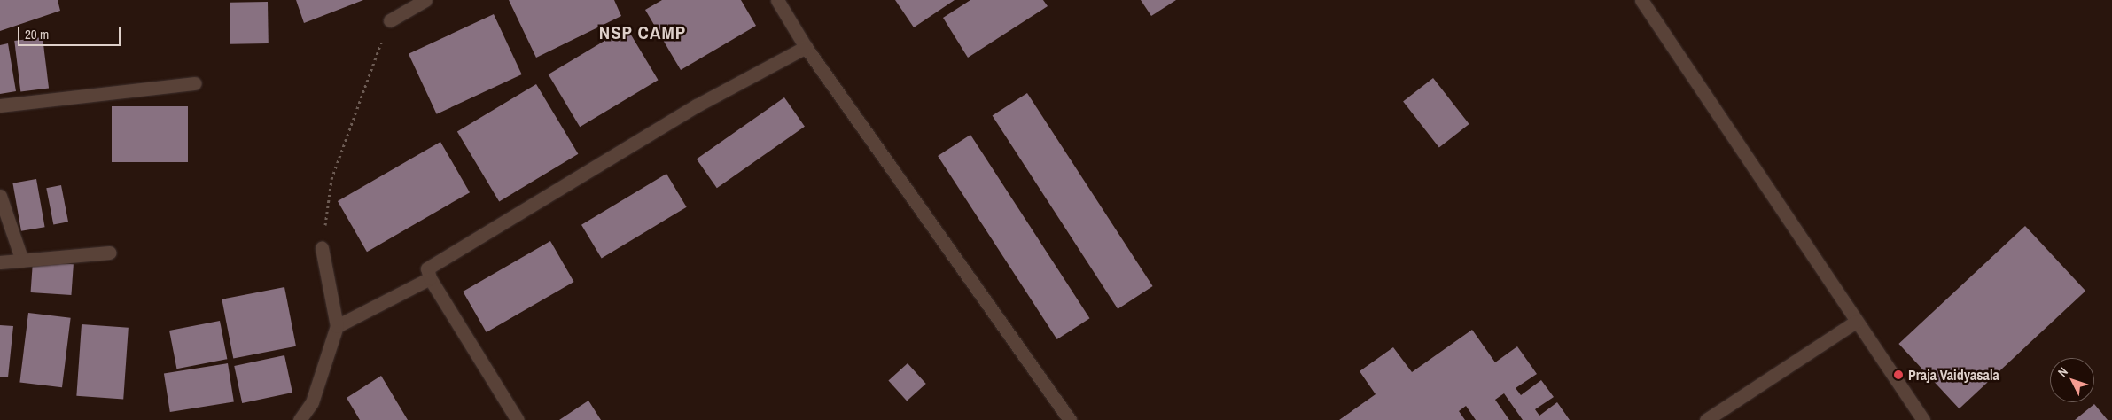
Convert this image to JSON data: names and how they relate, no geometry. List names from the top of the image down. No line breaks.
{"districts":["NSP CAMP"],"places":["Praja Vaidyasala"],"scale_bar":"20 m","north":"top left"}
